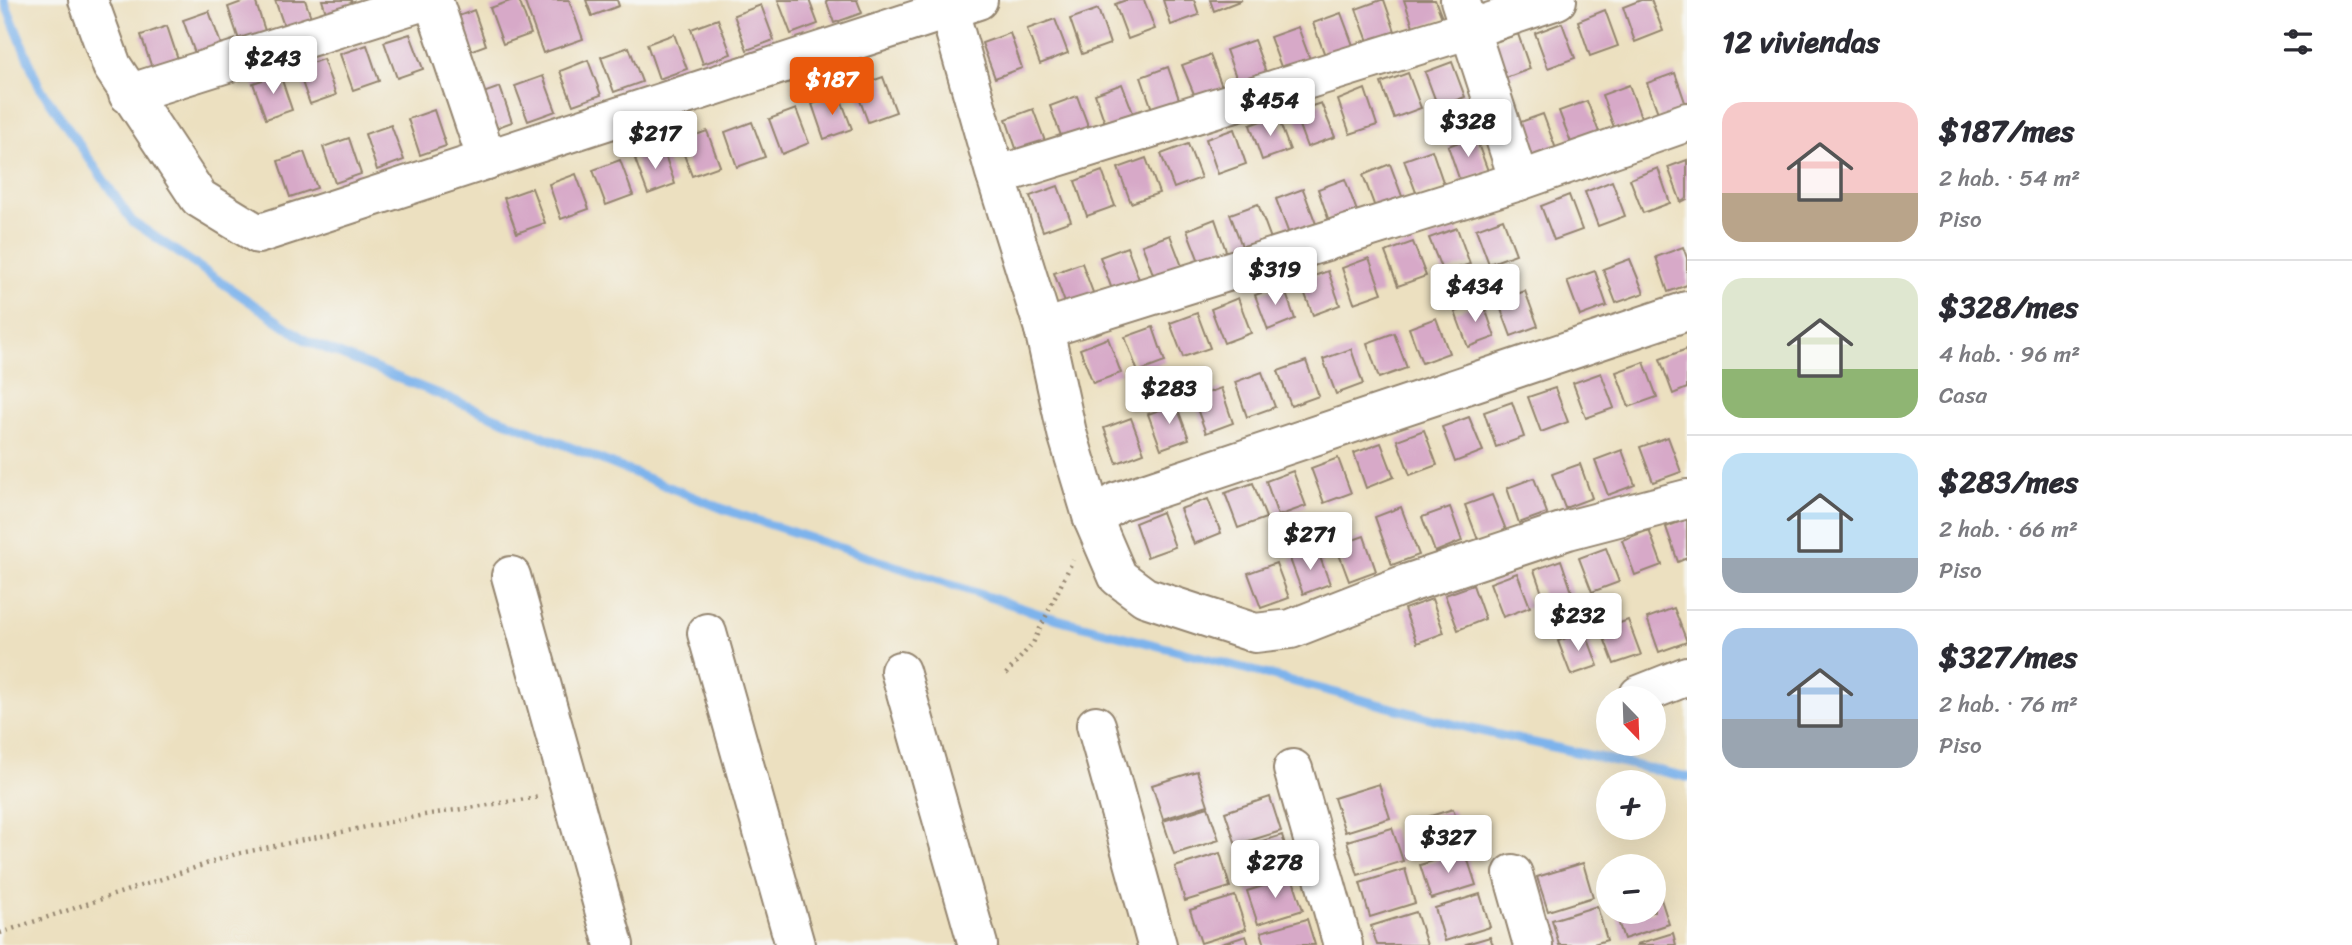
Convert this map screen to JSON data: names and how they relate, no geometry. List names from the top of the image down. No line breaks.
{"north":"bottom right","page":{"heading":"12 viviendas","price":["$243","$187","$454","$328","$217","$319","$434","$283","$271","$232","$327","$278"],"list":[{"name":"$187/mes","note":"2 hab. · 54 m² · Piso"},{"name":"$328/mes","note":"4 hab. · 96 m² · Casa"},{"name":"$283/mes","note":"2 hab. · 66 m² · Piso"},{"name":"$327/mes","note":"2 hab. · 76 m² · Piso"}],"map_buttons":["+","−"]}}
